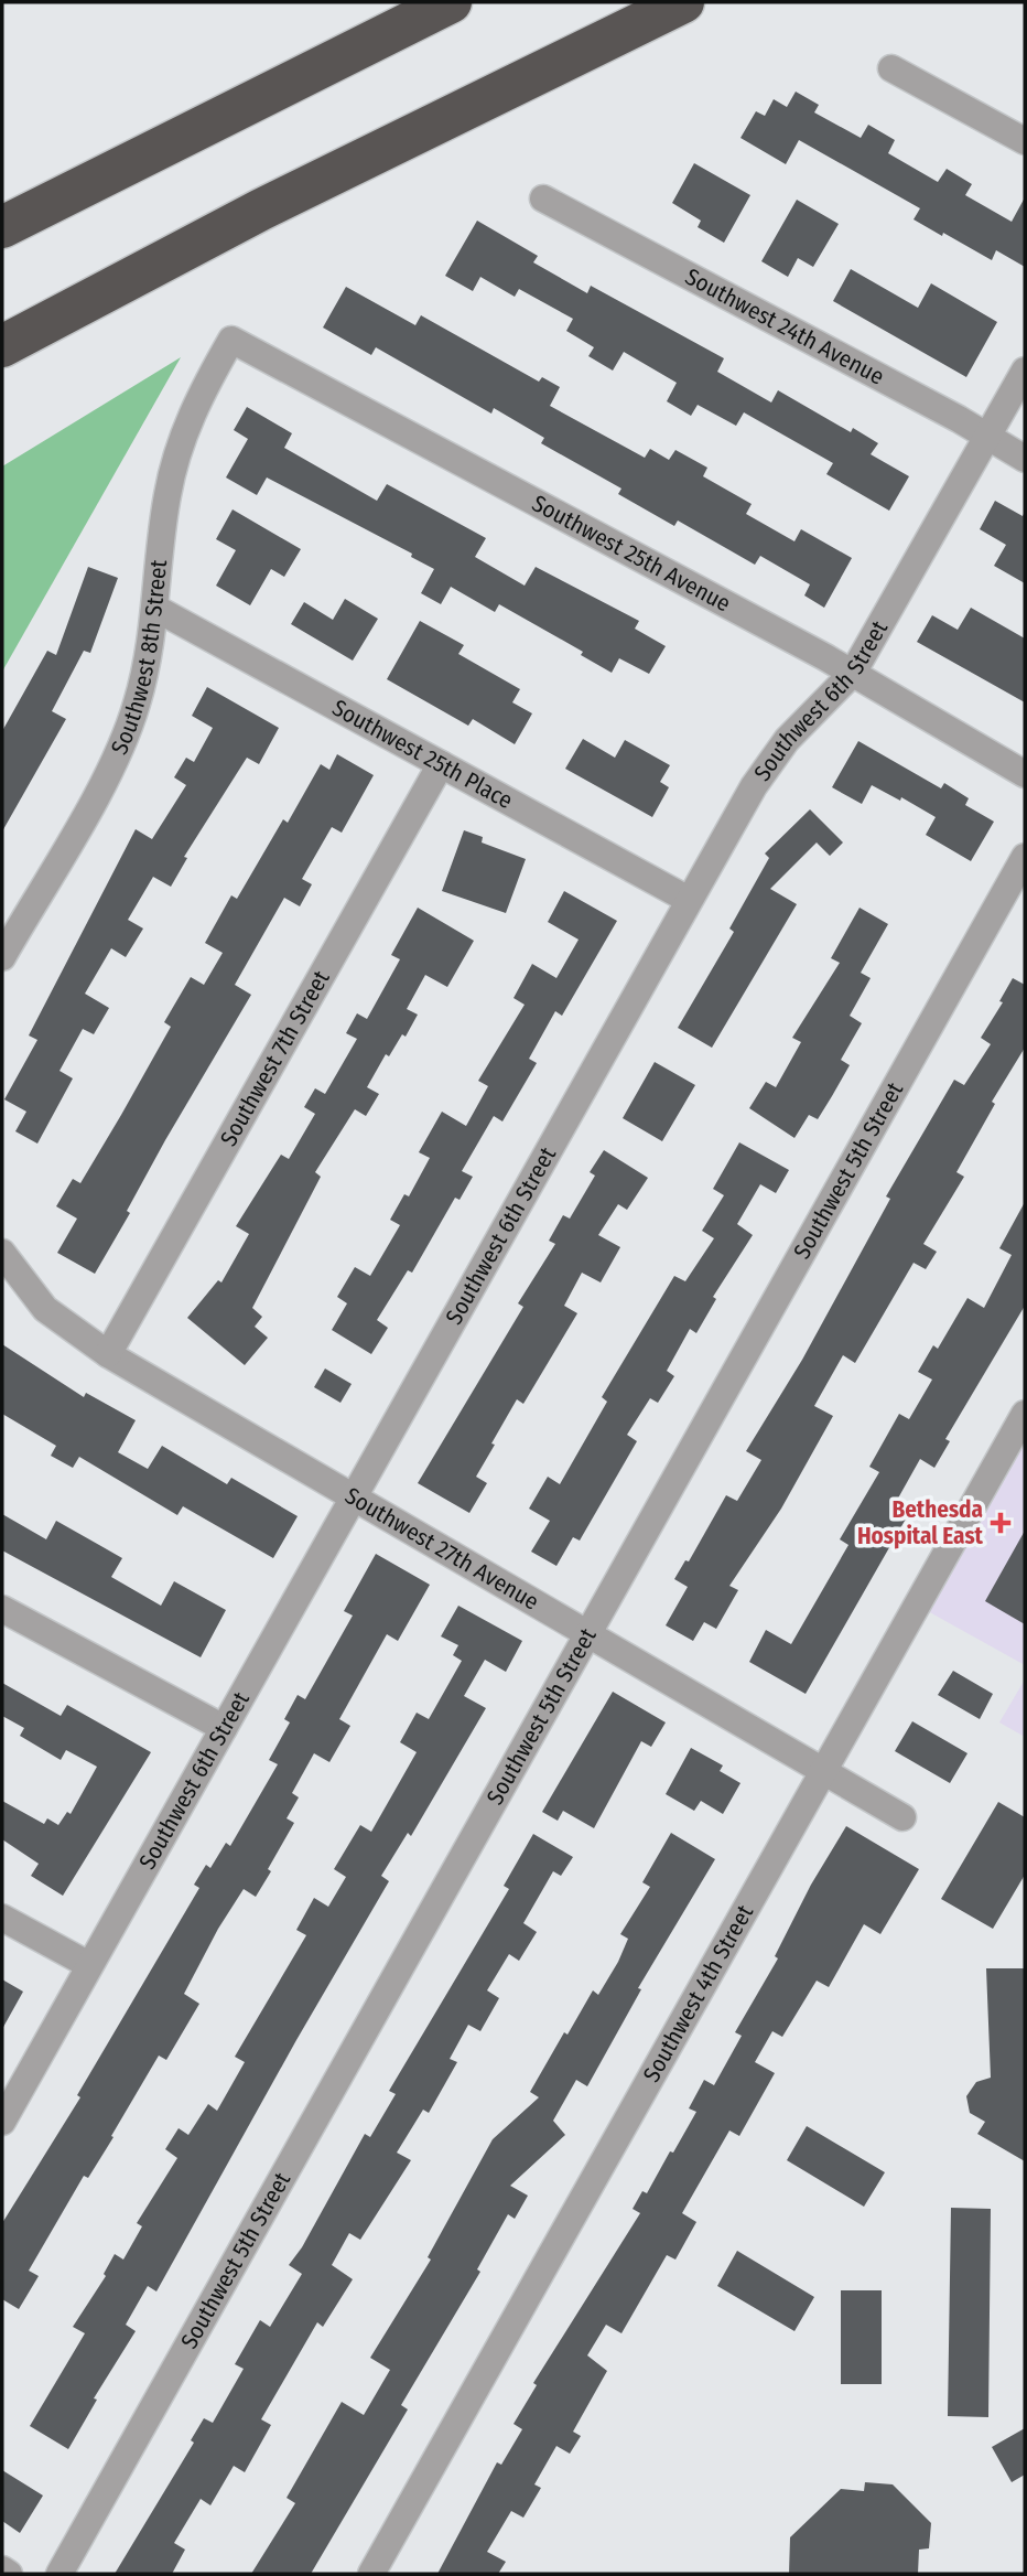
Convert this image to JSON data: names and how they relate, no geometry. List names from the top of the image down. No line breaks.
{"streets":{"street":["Southwest 24th Avenue","Southwest 25th Avenue","Southwest 8th Street","Southwest 6th Street","Southwest 25th Place","Southwest 7th Street","Southwest 5th Street","Southwest 27th Avenue","Southwest 4th Street"]},"crossings":[["Southwest 24th Avenue","Southwest 6th Street"],["Southwest 25th Avenue","Southwest 8th Street"],["Southwest 25th Avenue","Southwest 6th Street"],["Southwest 8th Street","Southwest 25th Place"],["Southwest 6th Street","Southwest 25th Place"],["Southwest 6th Street","Southwest 27th Avenue"],["Southwest 25th Place","Southwest 7th Street"],["Southwest 7th Street","Southwest 27th Avenue"],["Southwest 5th Street","Southwest 27th Avenue"],["Southwest 27th Avenue","Southwest 4th Street"]],"places":{"health":["Bethesda Hospital East"]}}
